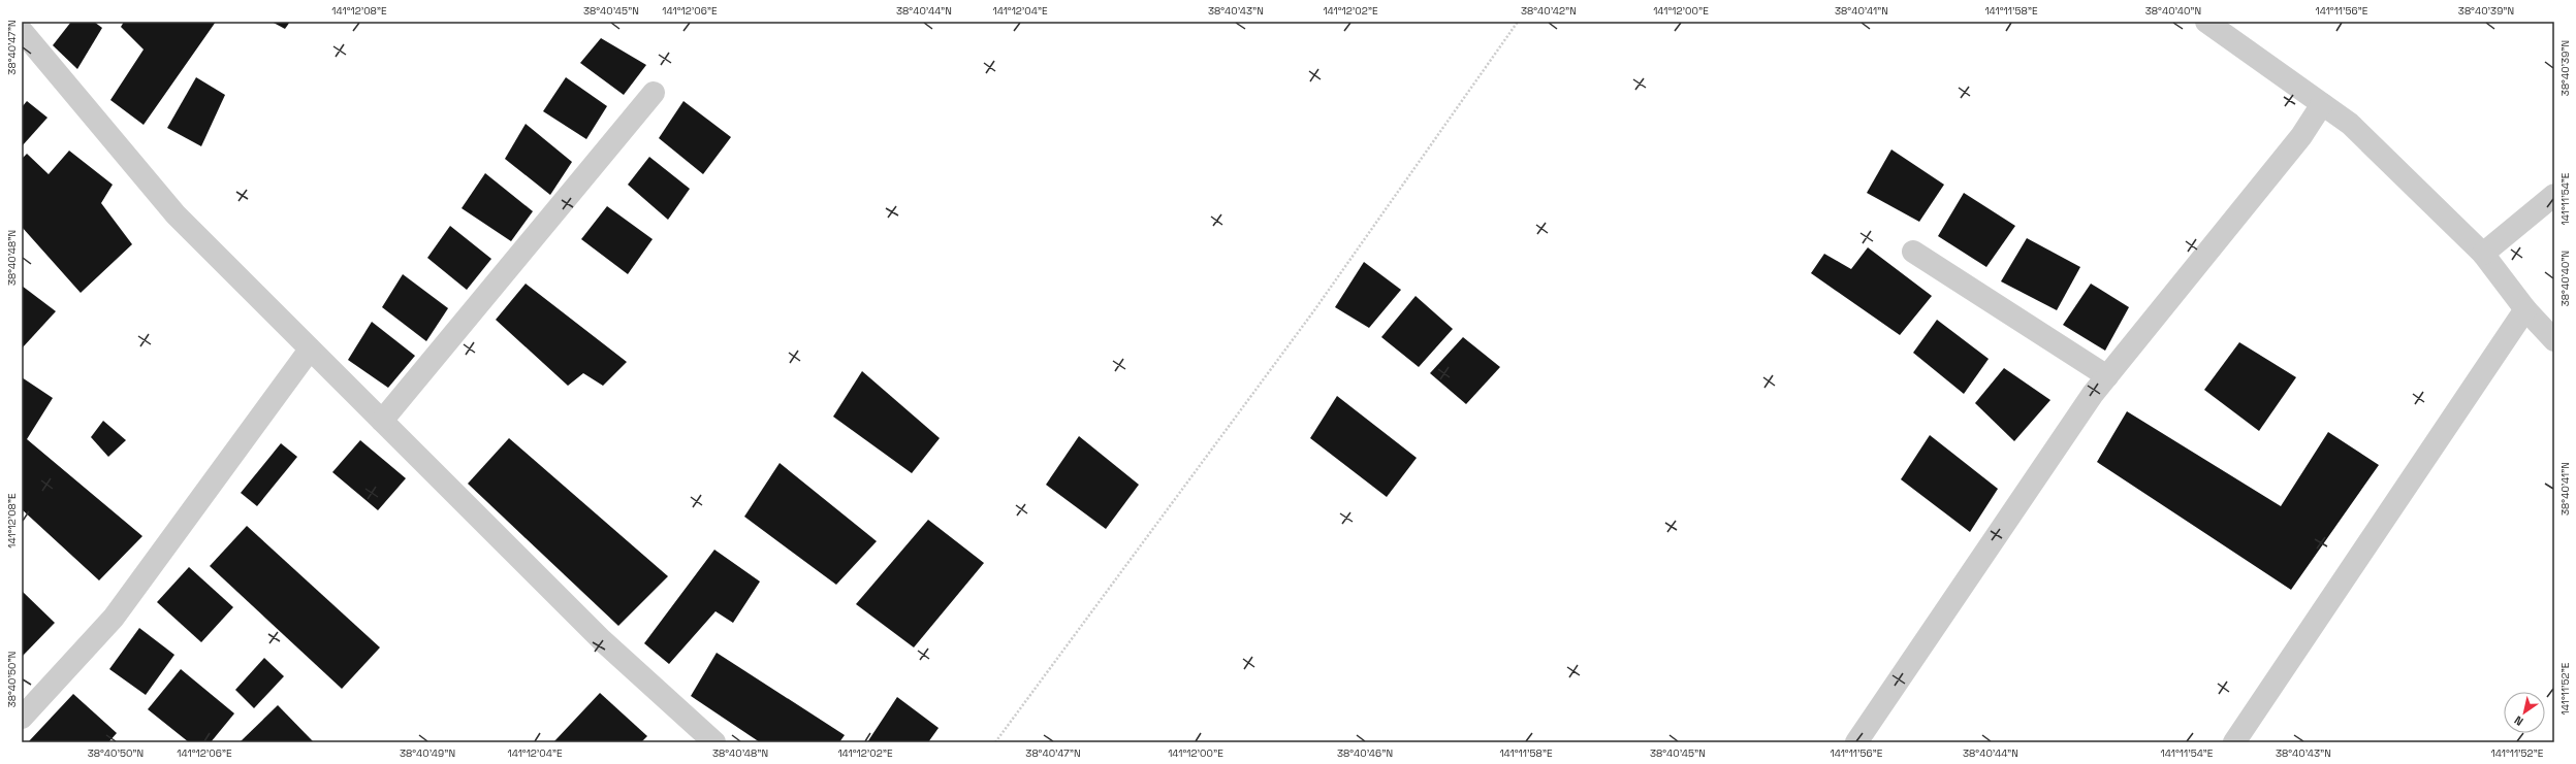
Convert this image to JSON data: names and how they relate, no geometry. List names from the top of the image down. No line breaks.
{"north":"bottom left","coordinates":["141°12'08\"E","38°40'45\"N","141°12'06\"E","38°40'44\"N","141°12'04\"E","38°40'43\"N","141°12'02\"E","38°40'42\"N","141°12'00\"E","38°40'41\"N","141°11'58\"E","38°40'40\"N","141°11'56\"E","38°40'39\"N","38°40'47\"N","141°11'54\"E","38°40'48\"N","38°40'50\"N","141°11'52\"E","38°40'49\"N","38°40'46\"N"]}
